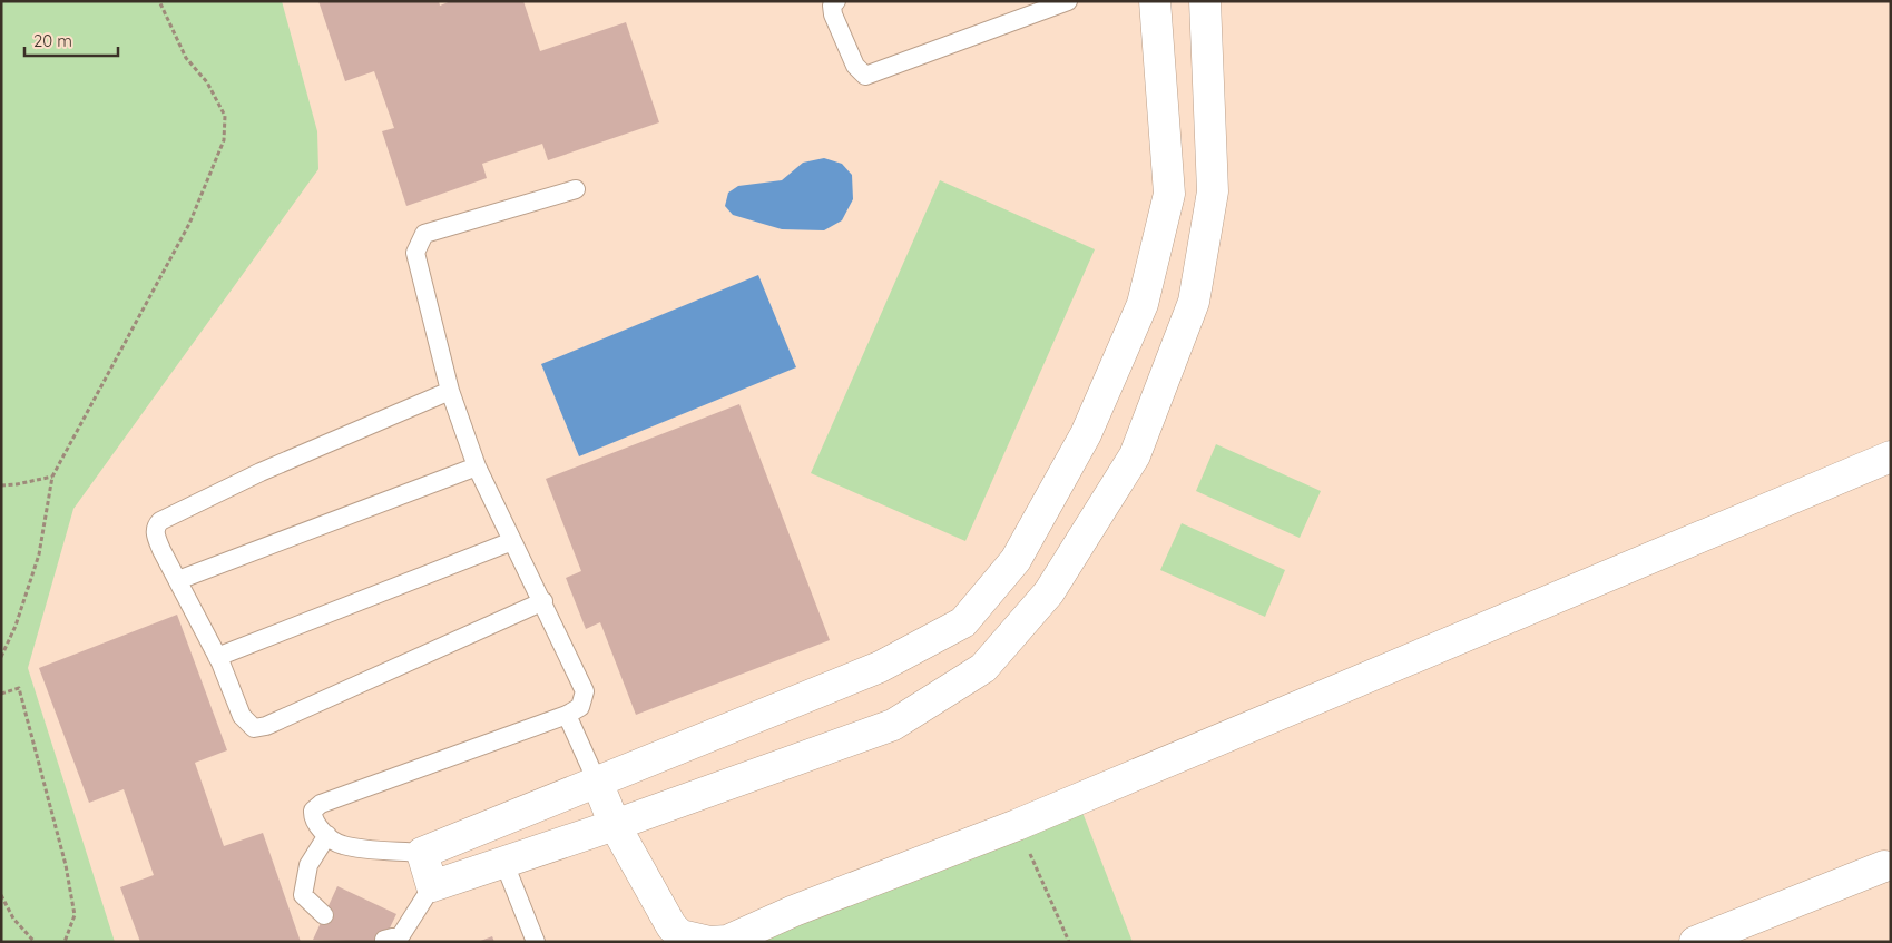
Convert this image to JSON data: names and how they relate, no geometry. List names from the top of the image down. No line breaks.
{"scale_bar":"20 m"}
